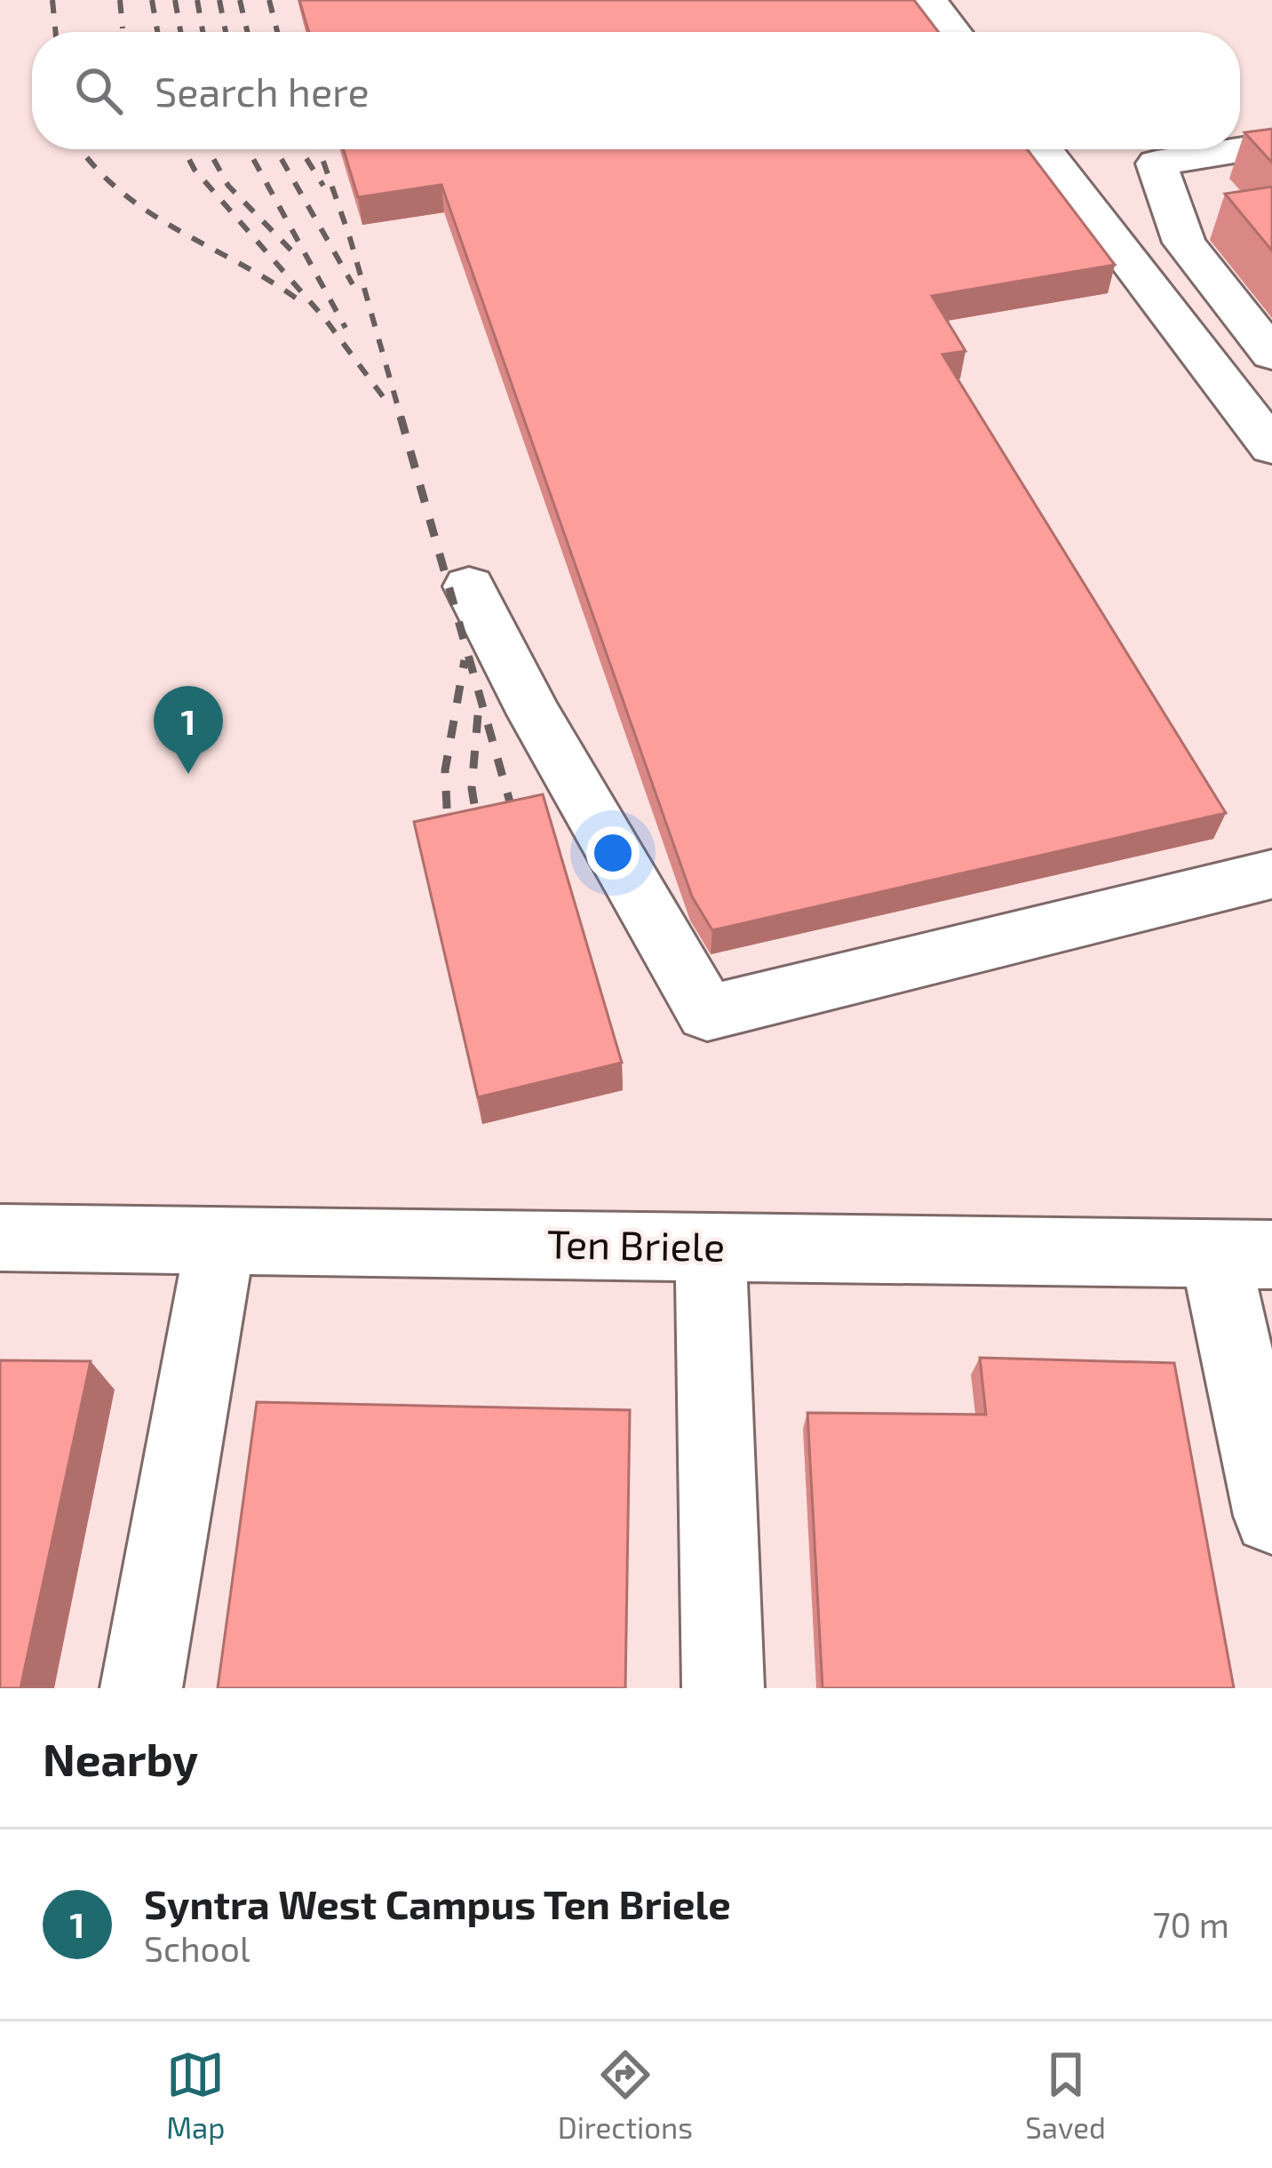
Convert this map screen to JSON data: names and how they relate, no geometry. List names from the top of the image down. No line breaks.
{"streets":{"street":["Ten Briele"]},"page":{"search":"Search here","pins":"1","heading":"Nearby","list":[{"mark":"1","name":"Syntra West Campus Ten Briele","note":"School","value":"70 m"}],"nav":["Map","Directions","Saved"]}}
